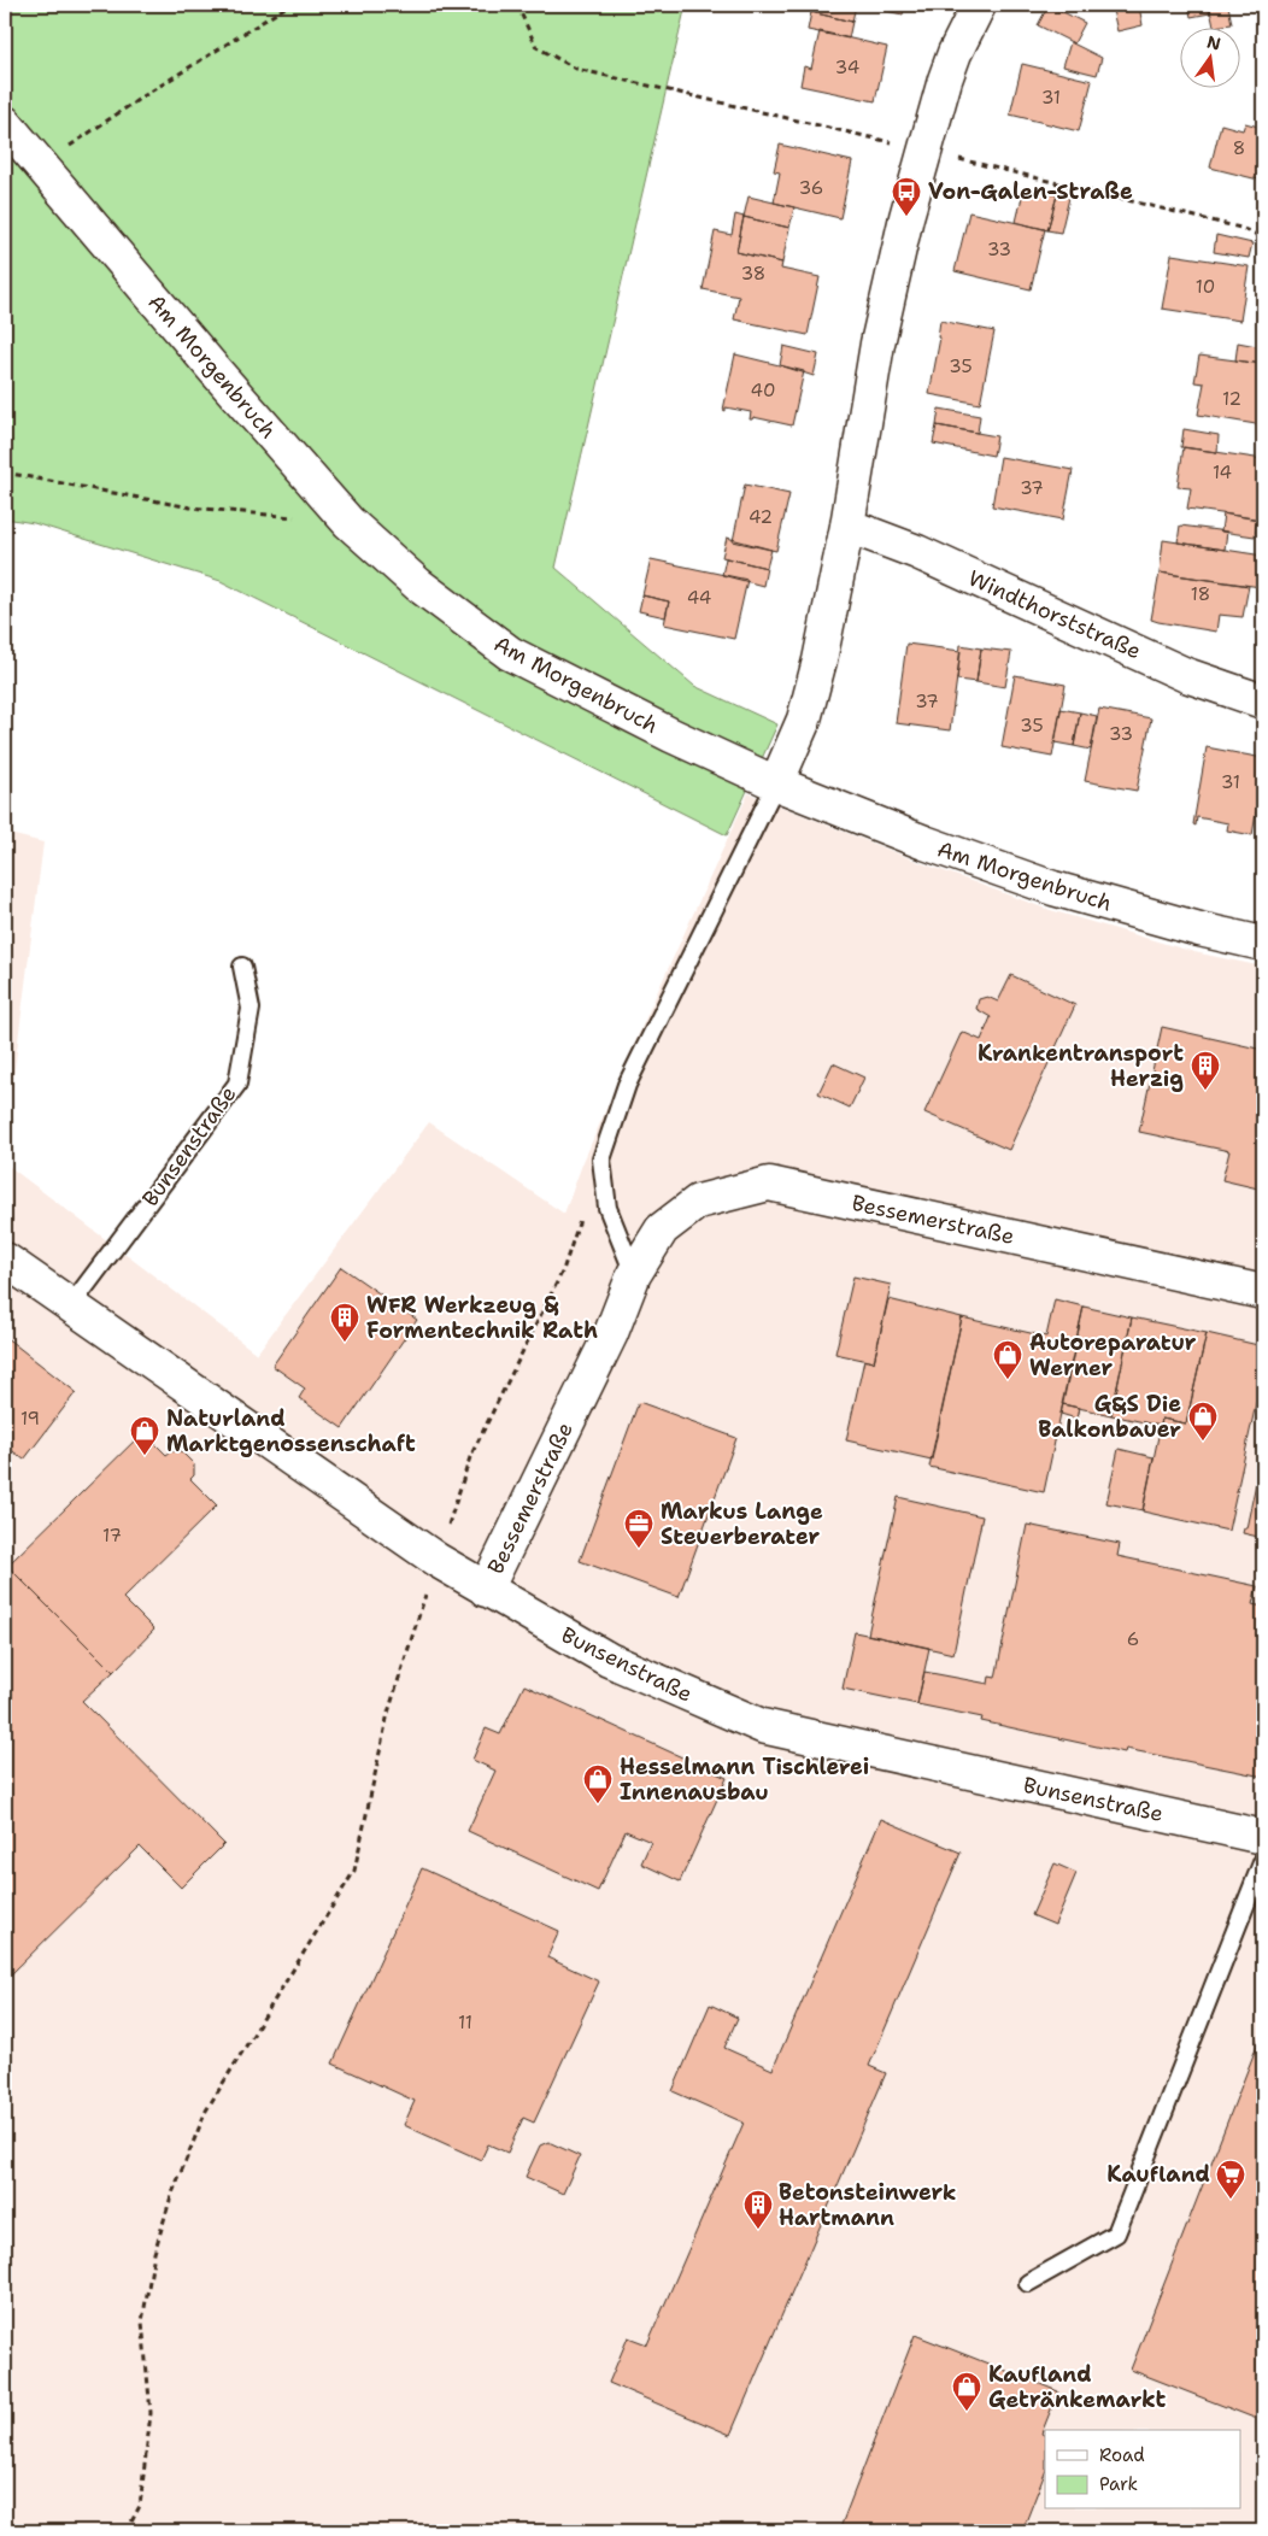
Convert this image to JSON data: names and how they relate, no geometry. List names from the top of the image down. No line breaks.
{"streets":{"street":["Am Morgenbruch","Windthorststraße","Bunsenstraße","Bessemerstraße"]},"crossings":[["Bunsenstraße","Bessemerstraße"]],"places":{"bus stop":["Von-Galen-Straße"],"building":["Krankentransport Herzig","WFR Werkzeug & Formentechnik Rath","Betonsteinwerk Hartmann"],"shop":["Autoreparatur Werner","G&S Die Balkonbauer","Naturland Marktgenossenschaft","Hesselmann Tischlerei Innenausbau","Kaufland Getränkemarkt"],"office":["Markus Lange Steuerberater"],"supermarket":["Kaufland"]},"house_numbers":["34","31","8","36","33","38","10","35","40","12","14","37","42","18","44","37","35","33","31","19","17","6","11"],"legend":["Road","Park"],"north":"top"}
